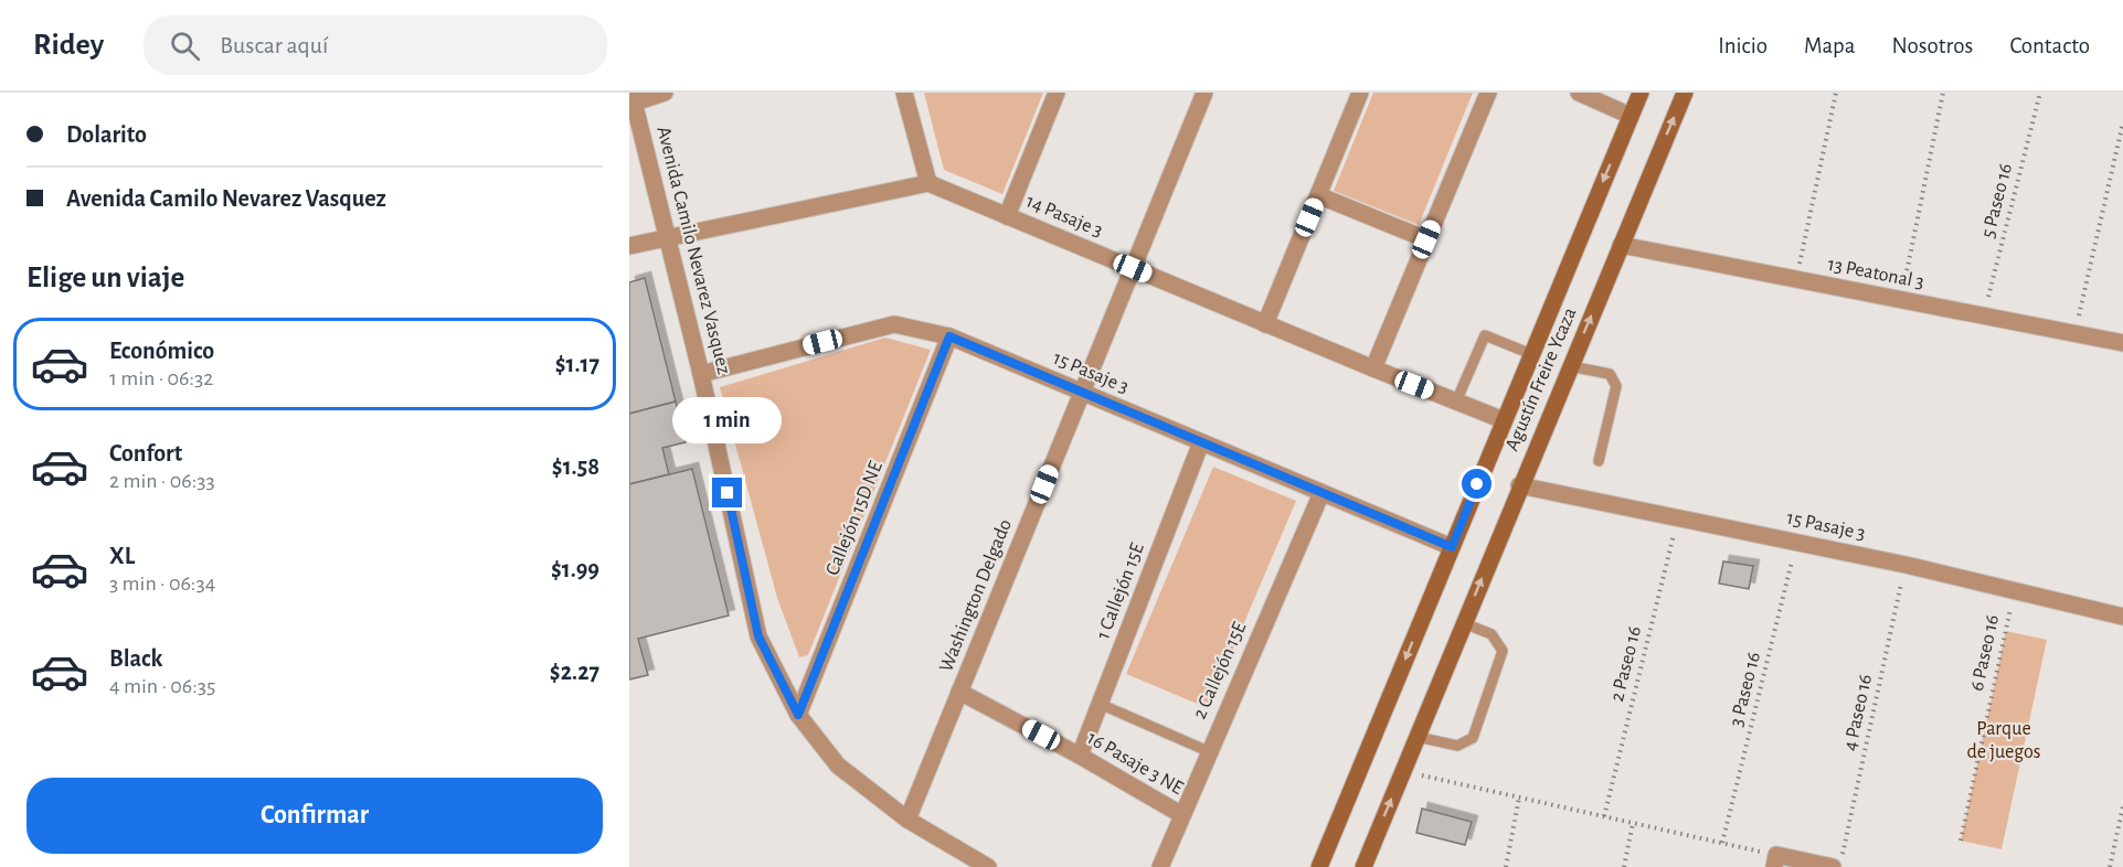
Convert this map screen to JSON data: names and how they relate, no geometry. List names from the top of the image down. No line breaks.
{"streets":{"main road":["Agustín Freire Ycaza"],"street":["14 Pasaje 3","Avenida Camilo Nevarez Vasquez","13 Peatonal 3","15 Pasaje 3","Callejón 15D NE","1 Callejón 15E","Washington Delgado","2 Callejón 15E","16 Pasaje 3 NE"],"path":["5 Paseo 16","6 Paseo 16","2 Paseo 16","3 Paseo 16","4 Paseo 16"]},"crossings":[["5 Paseo 16","13 Peatonal 3"],["14 Pasaje 3","Agustín Freire Ycaza"],["14 Pasaje 3","Washington Delgado"],["Avenida Camilo Nevarez Vasquez","15 Pasaje 3"],["Avenida Camilo Nevarez Vasquez","Callejón 15D NE"],["Avenida Camilo Nevarez Vasquez","Washington Delgado"],["13 Peatonal 3","Agustín Freire Ycaza"],["15 Pasaje 3","Agustín Freire Ycaza"],["15 Pasaje 3","Callejón 15D NE"],["15 Pasaje 3","1 Callejón 15E"],["15 Pasaje 3","Washington Delgado"],["15 Pasaje 3","6 Paseo 16"],["15 Pasaje 3","2 Paseo 16"],["15 Pasaje 3","2 Callejón 15E"],["15 Pasaje 3","3 Paseo 16"],["15 Pasaje 3","4 Paseo 16"],["1 Callejón 15E","16 Pasaje 3 NE"],["Washington Delgado","16 Pasaje 3 NE"],["2 Callejón 15E","16 Pasaje 3 NE"]],"parks":["Parque de juegos"],"page":{"header":"Ridey","search":"Buscar aquí","nav":["Inicio","Mapa","Nosotros","Contacto"],"banner":["Dolarito","Avenida Camilo Nevarez Vasquez"],"heading":"Elige un viaje","list":[{"name":"Económico","note":"1 min · 06:32","value":"$1.17"},{"name":"Confort","note":"2 min · 06:33","value":"$1.58"},{"name":"XL","note":"3 min · 06:34","value":"$1.99"},{"name":"Black","note":"4 min · 06:35","value":"$2.27"}],"bubble":"1 min","buttons":"Confirmar"}}
